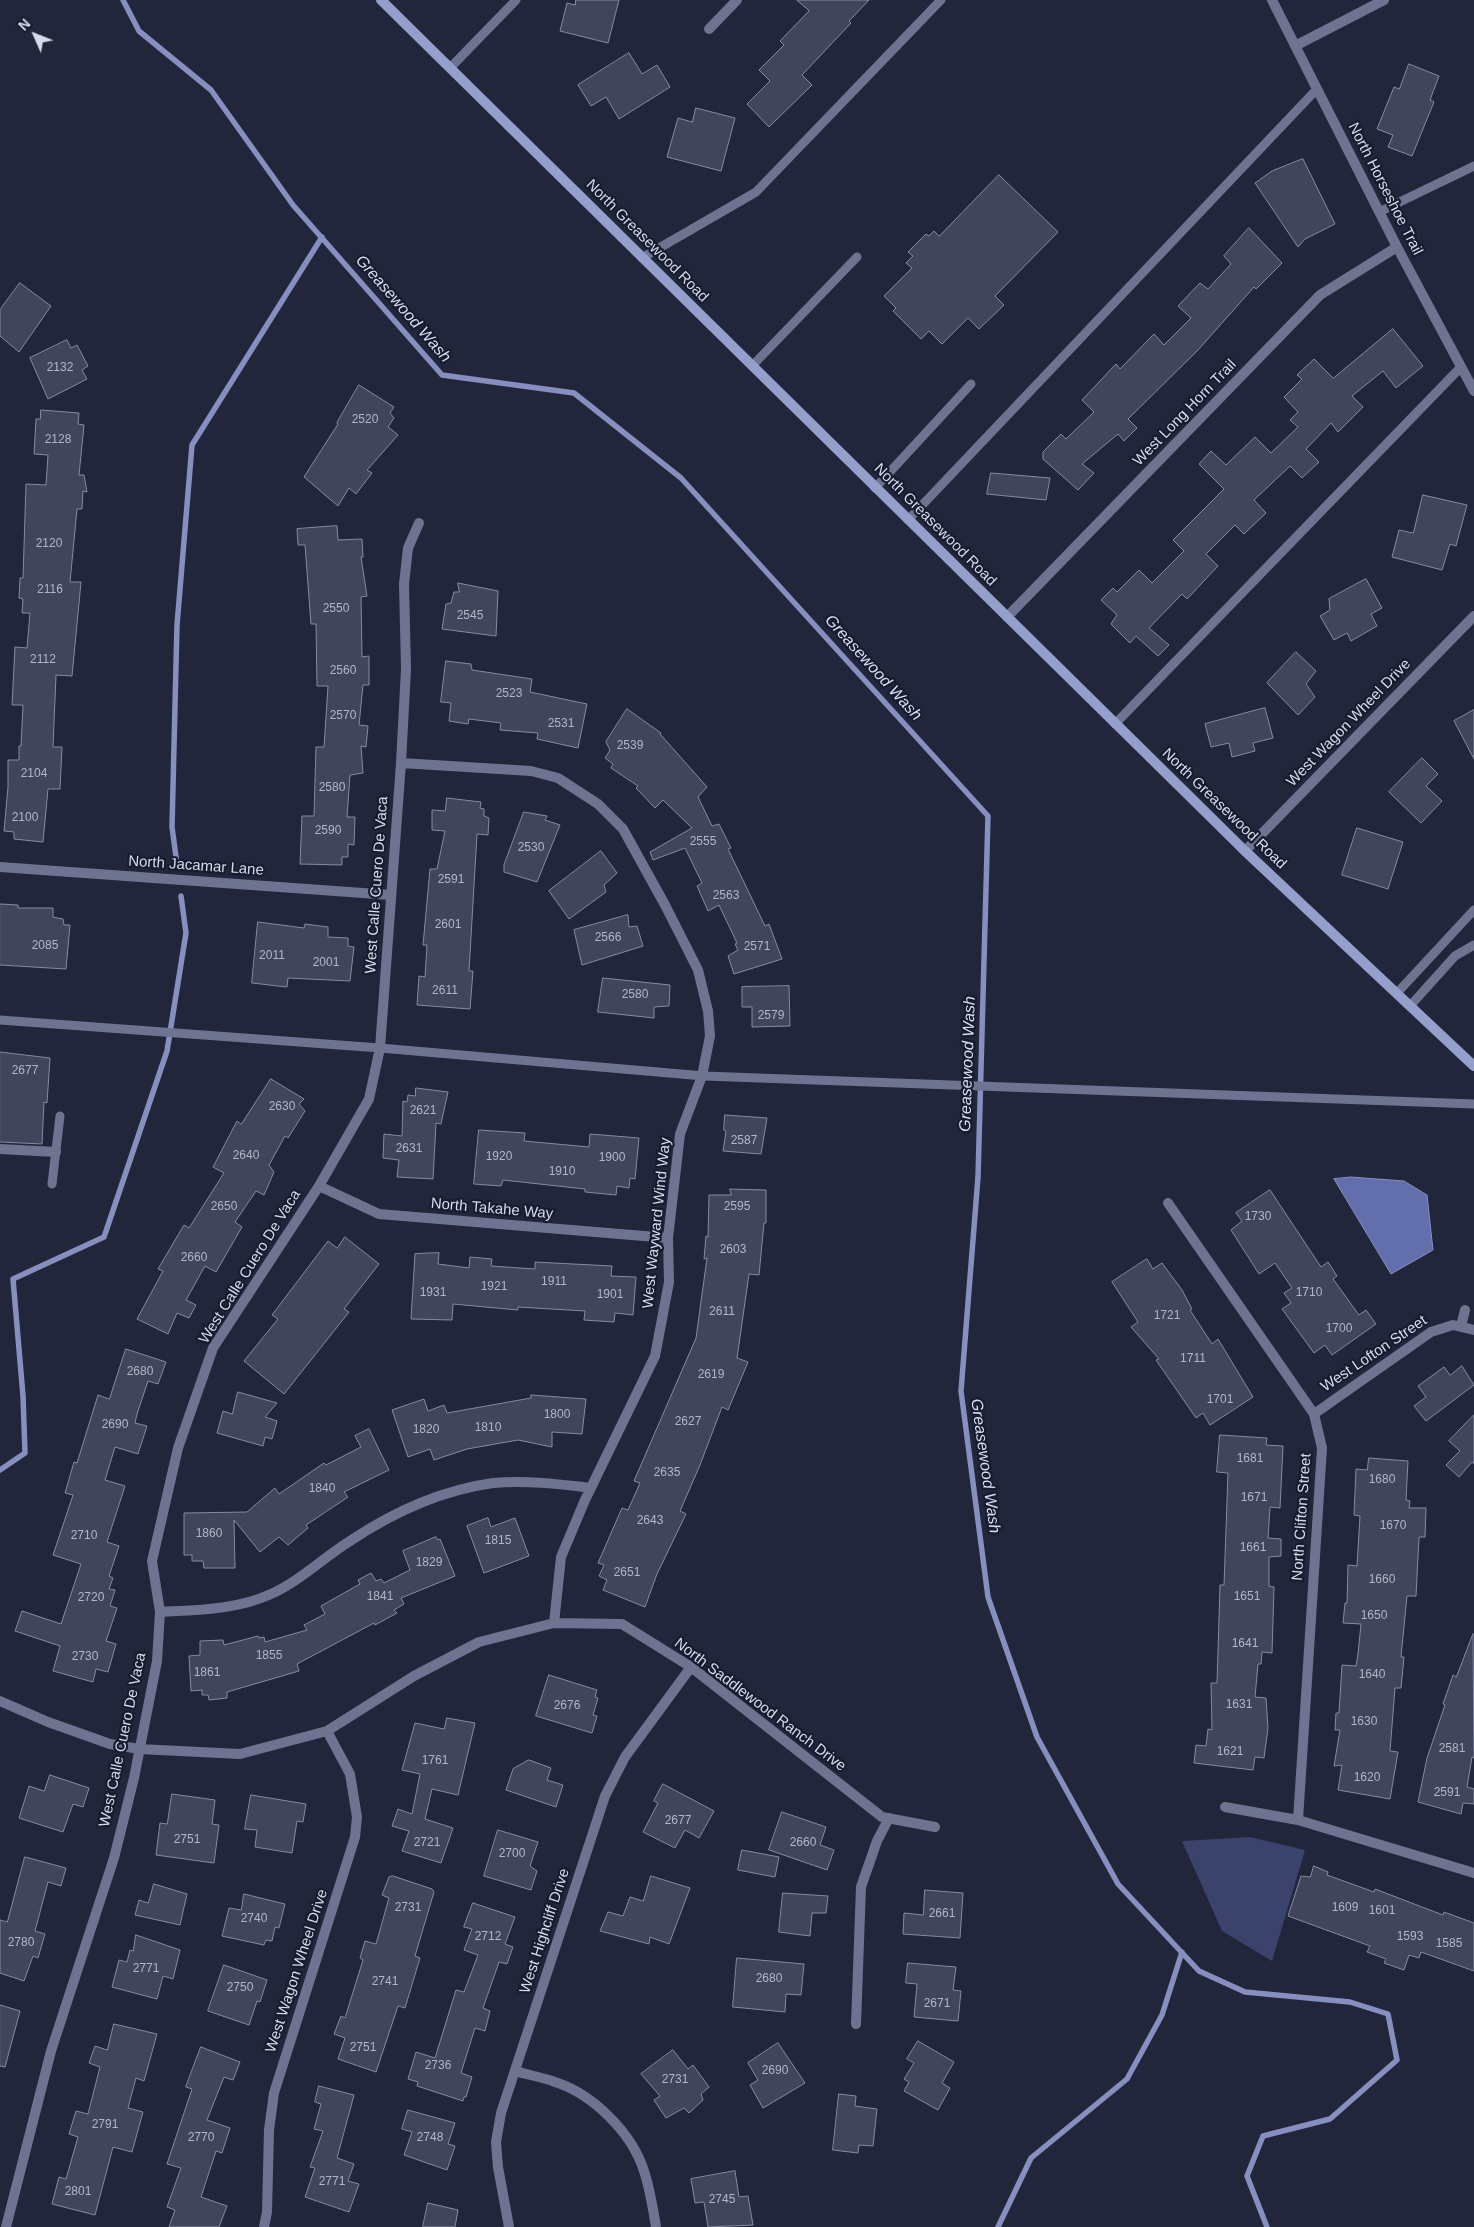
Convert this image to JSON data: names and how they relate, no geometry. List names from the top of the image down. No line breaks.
{"streets":{"street":["North Horseshoe Trail","North Greasewood Road","West Long Horn Trail","West Wagon Wheel Drive","North Jacamar Lane","West Calle Cuero De Vaca","North Takahe Way","West Wayward Wind Way","West Lofton Street","North Clifton Street","North Saddlewood Ranch Drive","West Highcliff Drive"]},"crossings":[["North Horseshoe Trail","West Long Horn Trail"],["North Greasewood Road","West Long Horn Trail"],["North Greasewood Road","West Wagon Wheel Drive"],["West Wagon Wheel Drive","North Saddlewood Ranch Drive"],["North Jacamar Lane","West Calle Cuero De Vaca"],["West Calle Cuero De Vaca","North Takahe Way"],["West Calle Cuero De Vaca","West Wayward Wind Way"],["West Calle Cuero De Vaca","North Saddlewood Ranch Drive"],["North Takahe Way","West Wayward Wind Way"],["West Wayward Wind Way","North Saddlewood Ranch Drive"],["West Lofton Street","North Clifton Street"],["North Saddlewood Ranch Drive","West Highcliff Drive"]],"water":["Greasewood Wash"],"house_numbers":["2132","2520","2128","2120","2116","2550","2545","2112","2560","2523","2570","2531","2539","2104","2580","2100","2590","2555","2530","2591","2563","2601","2566","2085","2571","2011","2001","2611","2580","2579","2677","2630","2621","2587","2631","2640","1920","1900","1910","2650","2595","1730","2603","2660","1911","1921","1931","1710","1901","2611","1721","1700","1711","2680","2619","1701","1800","2627","2690","1810","1820","1681","2635","1680","1840","1671","2643","1670","1860","2710","1815","1661","1829","2651","1660","1841","1651","2720","1650","1641","1855","2730","1861","1640","1631","2676","1630","2581","1621","1761","1620","2591","2677","2751","2721","2660","2700","2731","1609","1601","2661","2740","2712","1593","2780","1585","2771","2680","2741","2750","2671","2751","2736","2690","2731","2791","2770","2748","2771","2801","2745"],"north":"top left"}
